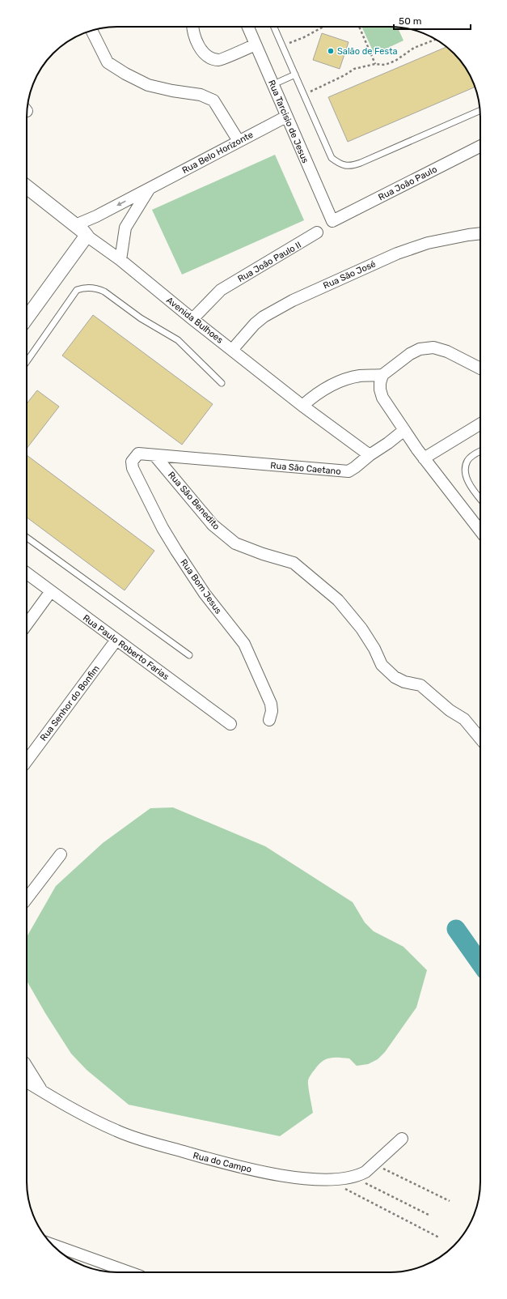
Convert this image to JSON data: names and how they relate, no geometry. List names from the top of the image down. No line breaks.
{"streets":{"street":["Rua Tarcisio de Jesus","Rua Belo Horizonte","Rua João Paulo","Rua João Paulo II","Rua São José","Avenida Bulhoes","Rua São Caetano","Rua São Benedito","Rua Bom Jesus","Rua Paulo Roberto Farias","Rua Senhor do Bonfim","Rua do Campo"]},"crossings":[["Rua Tarcisio de Jesus","Rua Belo Horizonte"],["Rua Tarcisio de Jesus","Rua João Paulo"],["Rua Belo Horizonte","Avenida Bulhoes"],["Rua João Paulo II","Avenida Bulhoes"],["Rua São José","Avenida Bulhoes"],["Avenida Bulhoes","Rua São Caetano"],["Rua São Caetano","Rua São Benedito"],["Rua São Caetano","Rua Bom Jesus"],["Rua Paulo Roberto Farias","Rua Senhor do Bonfim"]],"places":["Salão de Festa"],"scale_bar":"50 m"}
